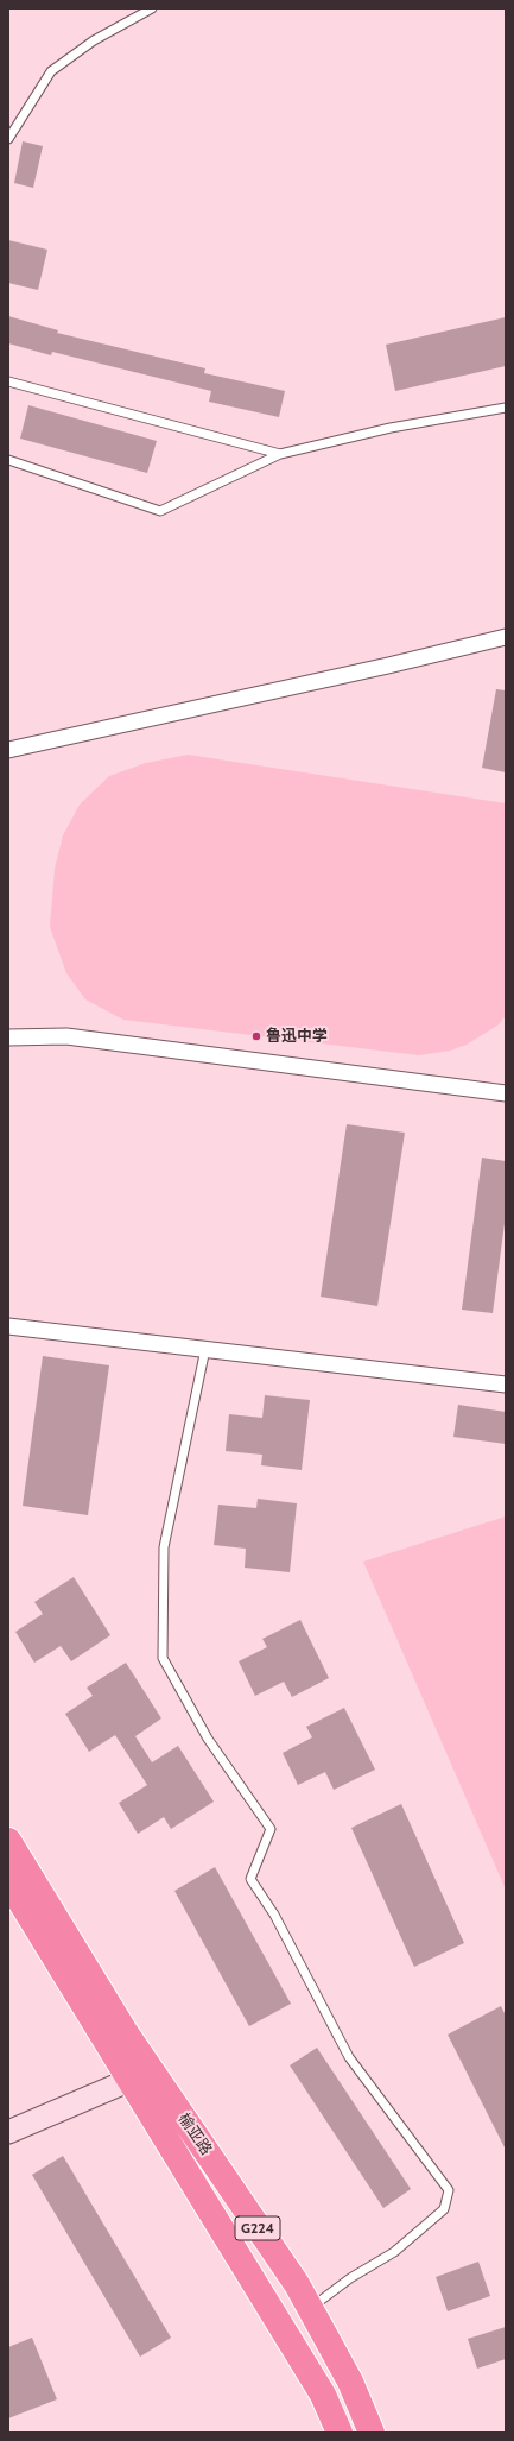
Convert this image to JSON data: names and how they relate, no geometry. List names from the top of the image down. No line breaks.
{"streets":{"highway":["榆亚路","G224"]},"places":["鲁迅中学"]}
